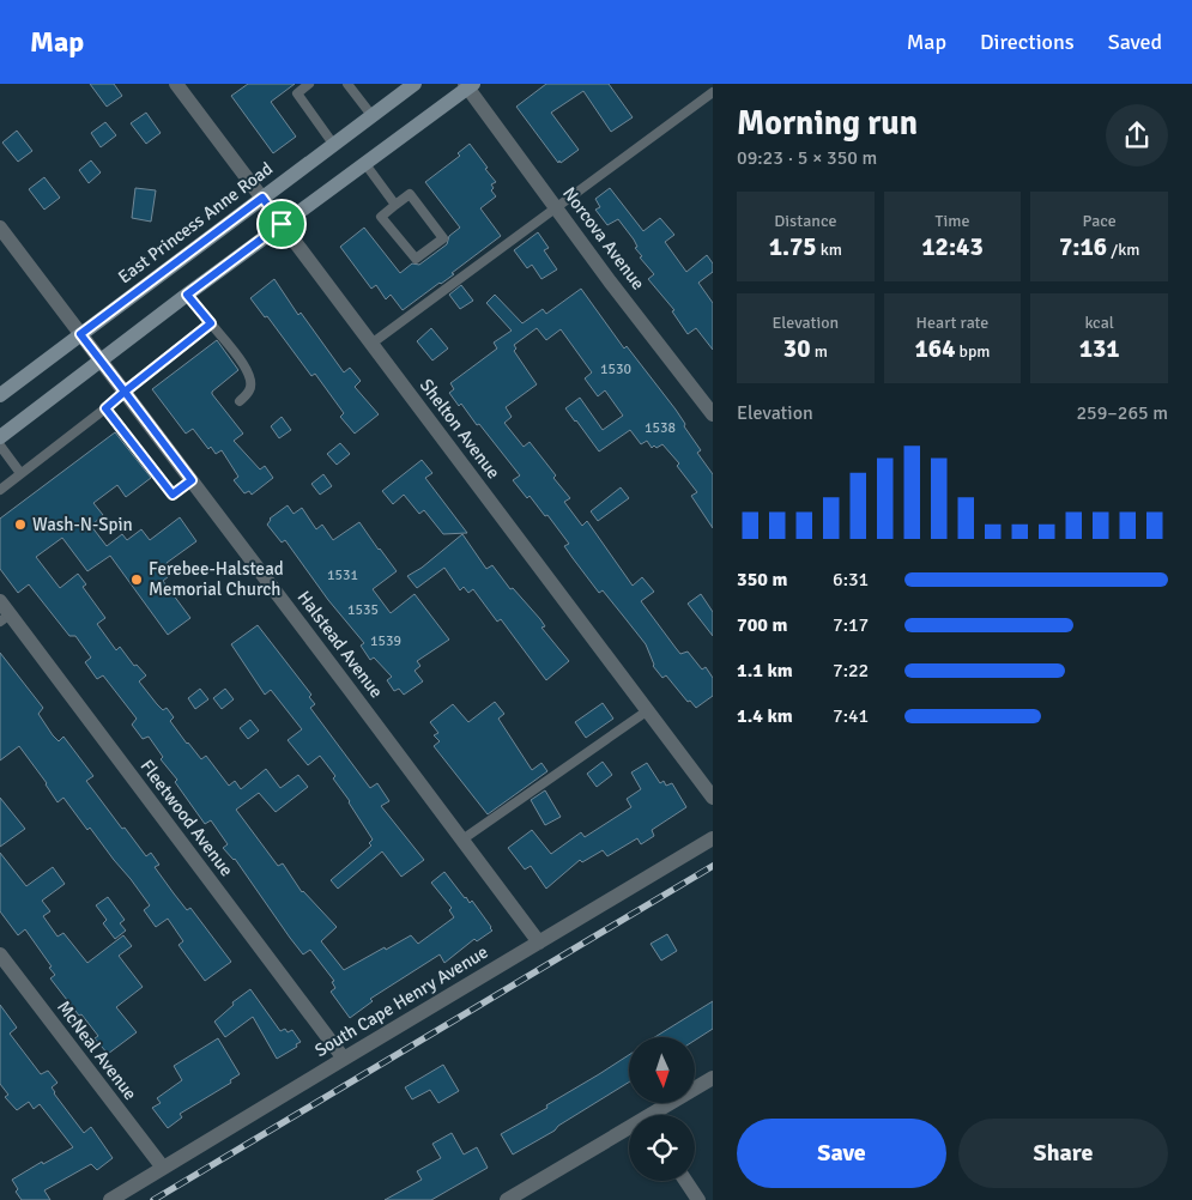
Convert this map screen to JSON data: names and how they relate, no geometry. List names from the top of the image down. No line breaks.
{"streets":{"main road":["East Princess Anne Road"],"street":["Norcova Avenue","Shelton Avenue","Halstead Avenue","Fleetwood Avenue","South Cape Henry Avenue","McNeal Avenue"]},"crossings":[["East Princess Anne Road","Shelton Avenue"],["East Princess Anne Road","Halstead Avenue"],["Halstead Avenue","South Cape Henry Avenue"],["Fleetwood Avenue","South Cape Henry Avenue"],["South Cape Henry Avenue","McNeal Avenue"]],"places":["Wash-N-Spin","Ferebee-Halstead Memorial Church"],"house_numbers":["1530","1538","1531","1535","1539"],"north":"bottom","page":{"header":"Map","nav":["Map","Directions","Saved"],"heading":["Morning run","09:23 · 5 × 350 m"],"stats":[["Distance","1.75 km"],["Time","12:43"],["Pace","7:16 /km"],["Elevation","30 m"],["Heart rate","164 bpm"],["kcal","131"]],"chart":["Elevation","259–265 m"],"list":[{"name":"350 m","note":"6:31"},{"name":"700 m","note":"7:17"},{"name":"1.1 km","note":"7:22"},{"name":"1.4 km","note":"7:41"}],"buttons":["Save","Share"]}}
